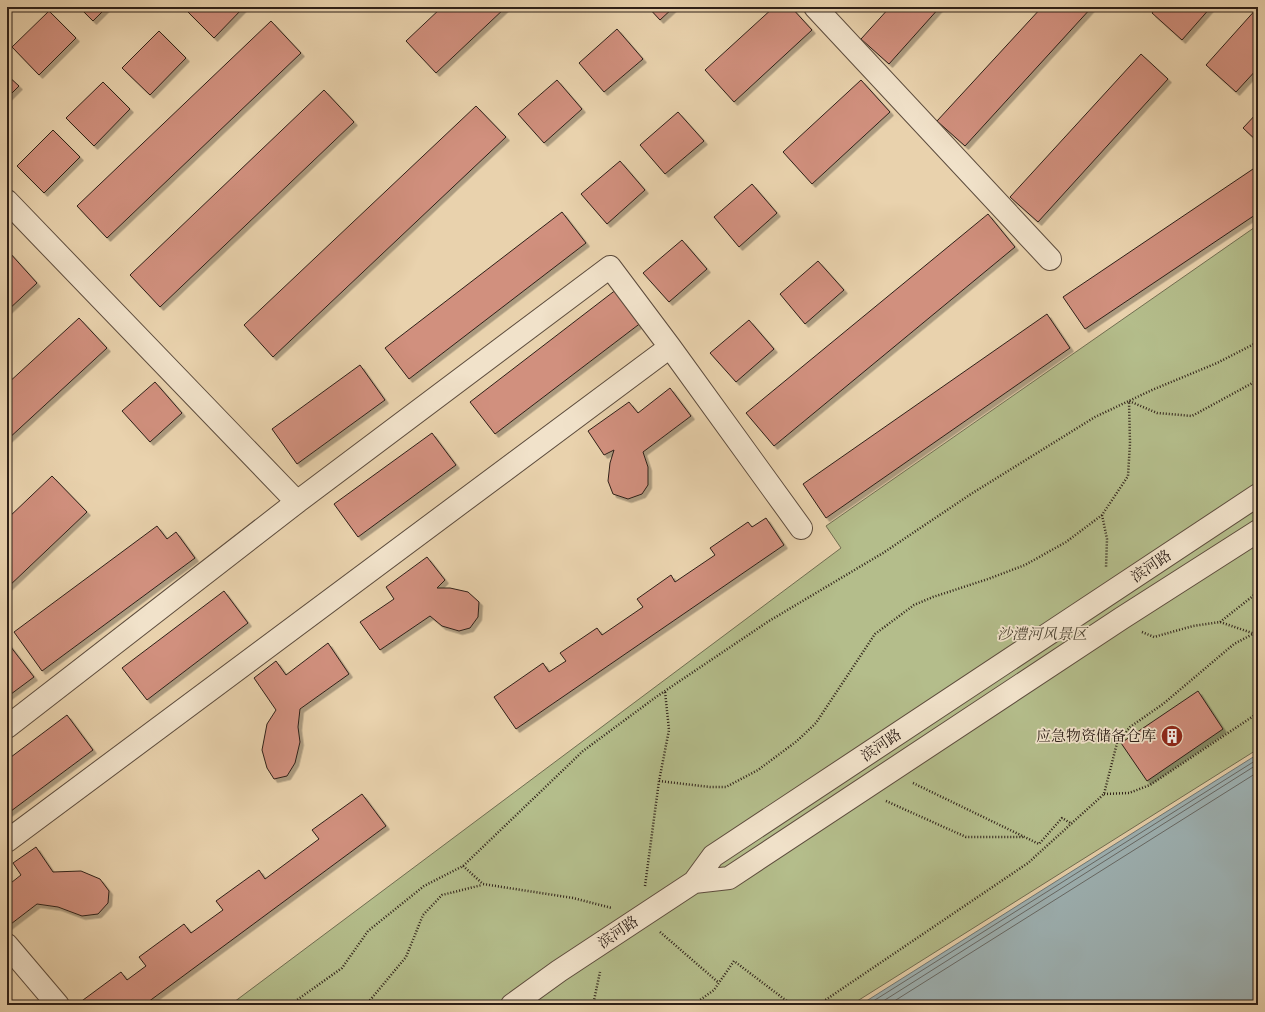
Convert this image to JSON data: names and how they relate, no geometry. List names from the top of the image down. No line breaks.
{"streets":{"street":["滨河路"]},"parks":["沙澧河风景区"],"places":{"building":["应急物资储备仓库"]}}
